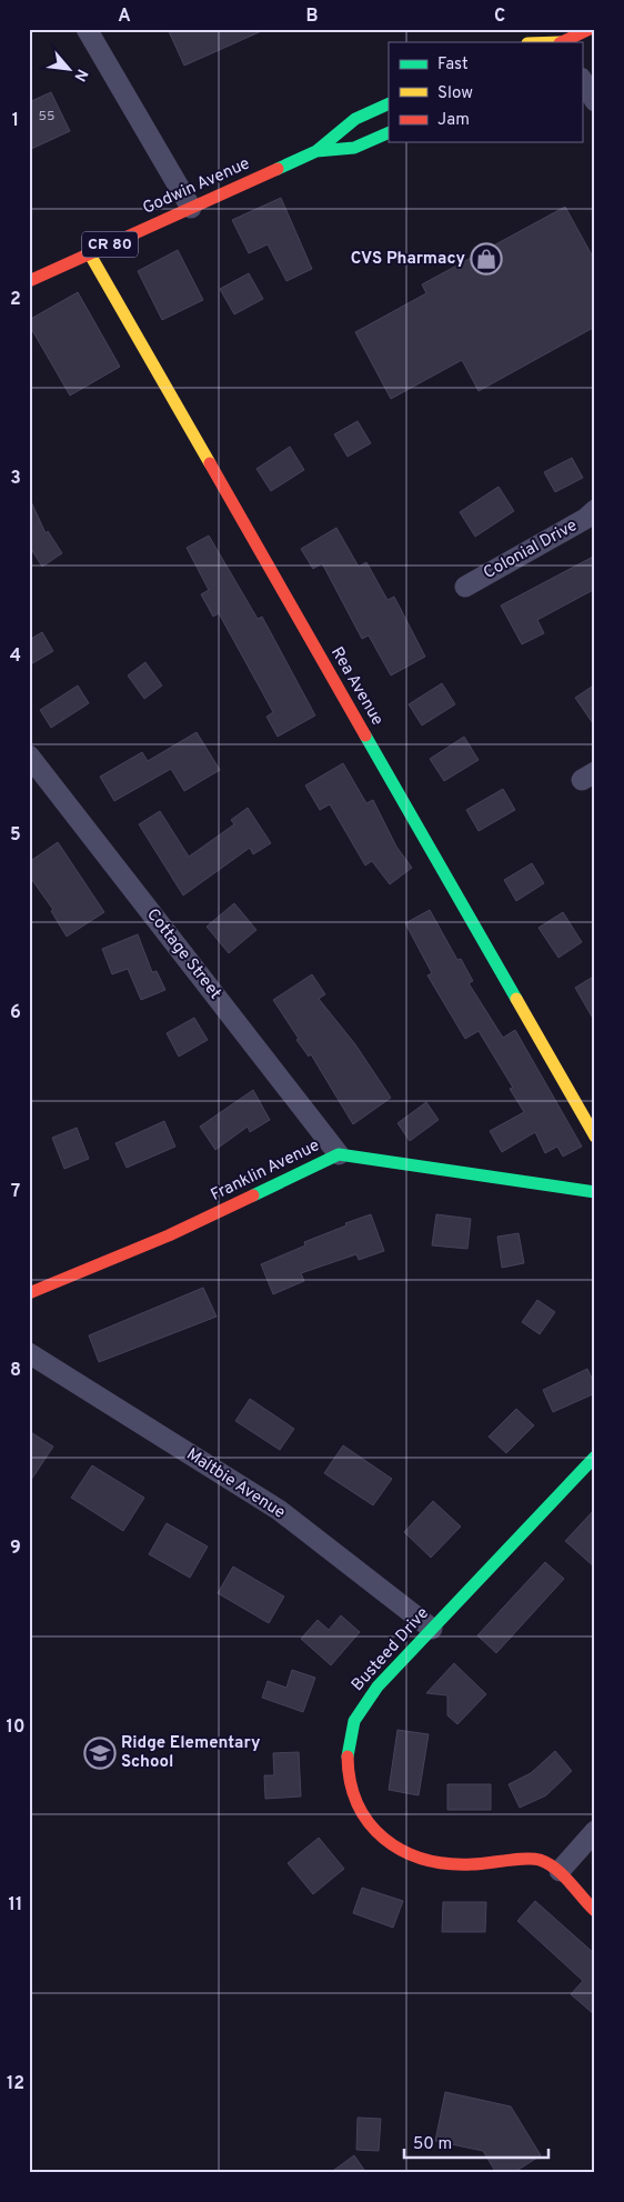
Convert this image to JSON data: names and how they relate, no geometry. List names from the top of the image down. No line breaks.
{"streets":{"street":["Godwin Avenue","CR 80","Colonial Drive","Rea Avenue","Cottage Street","Franklin Avenue","Maltbie Avenue","Busteed Drive"]},"crossings":[["Godwin Avenue","Rea Avenue"],["Cottage Street","Franklin Avenue"],["Maltbie Avenue","Busteed Drive"]],"places":{"shop":["CVS Pharmacy"],"school or university":["Ridge Elementary School"]},"house_numbers":["55"],"legend":["Fast","Slow","Jam"],"scale_bar":"50 m","north":"bottom right","grid":{"columns":["A","B","C"],"rows":["1","2","3","4","5","6","7","8","9","10","11","12"]}}
